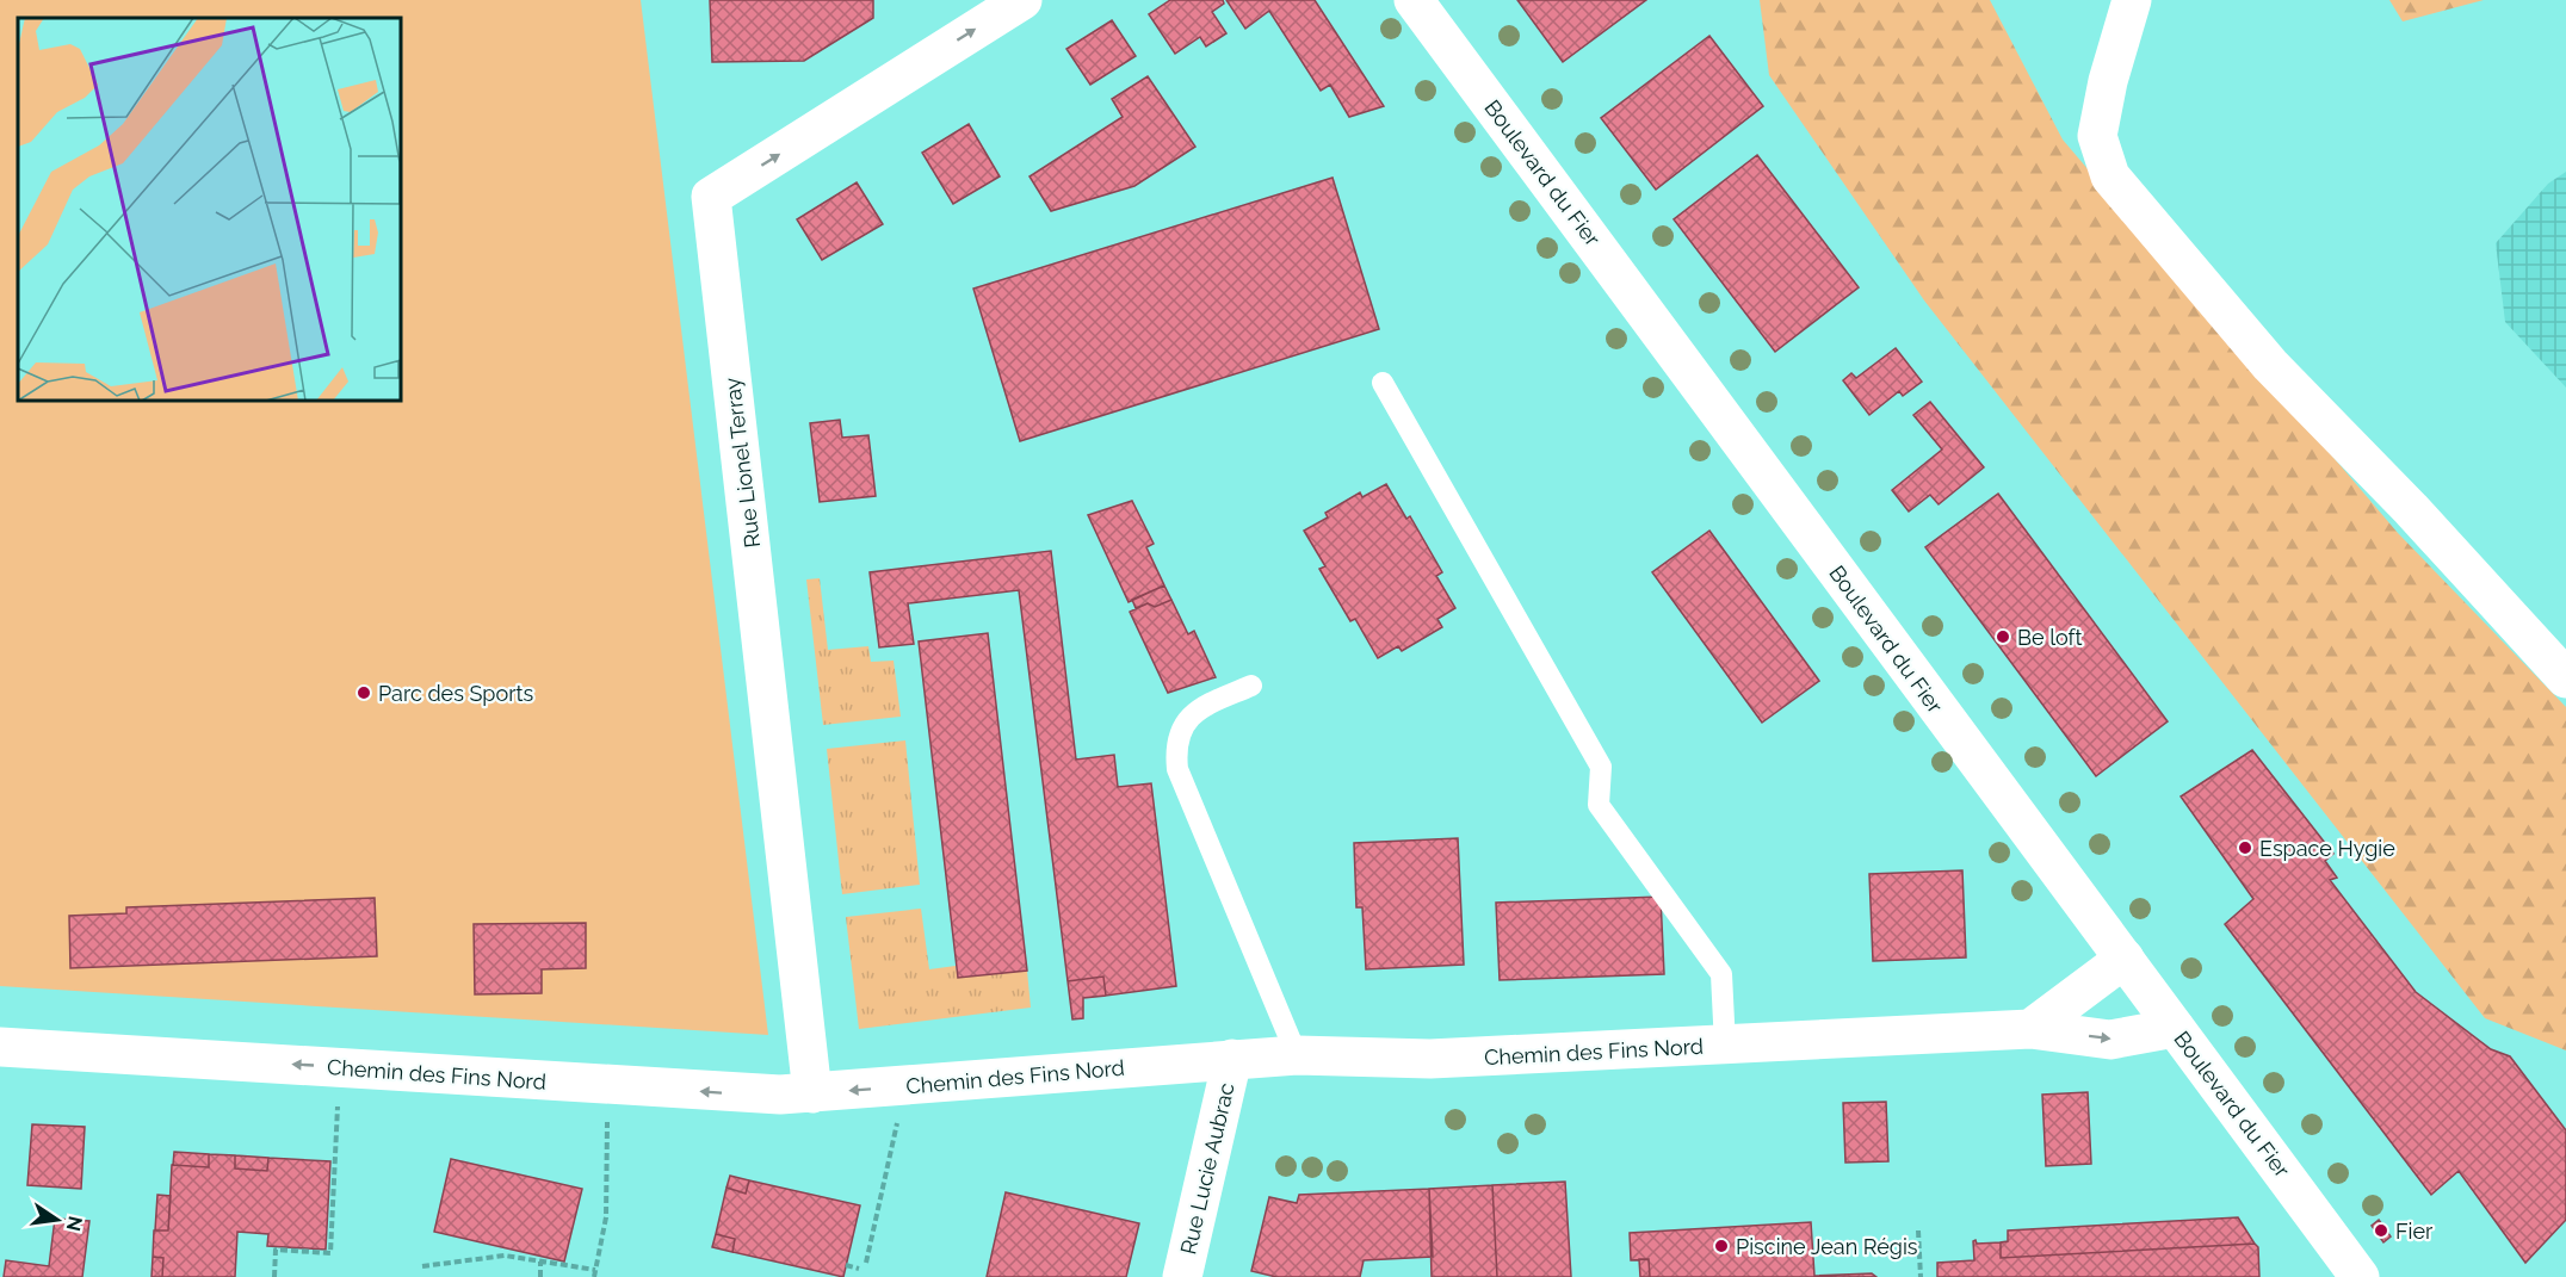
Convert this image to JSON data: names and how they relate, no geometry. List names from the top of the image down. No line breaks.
{"streets":{"street":["Boulevard du Fier","Rue Lionel Terray","Chemin des Fins Nord","Rue Lucie Aubrac"]},"crossings":[["Boulevard du Fier","Chemin des Fins Nord"],["Rue Lionel Terray","Chemin des Fins Nord"],["Chemin des Fins Nord","Rue Lucie Aubrac"]],"one_way":["Rue Lionel Terray"],"places":["Be loft","Parc des Sports","Espace Hygie","Fier","Piscine Jean Régis"],"north":"right"}
